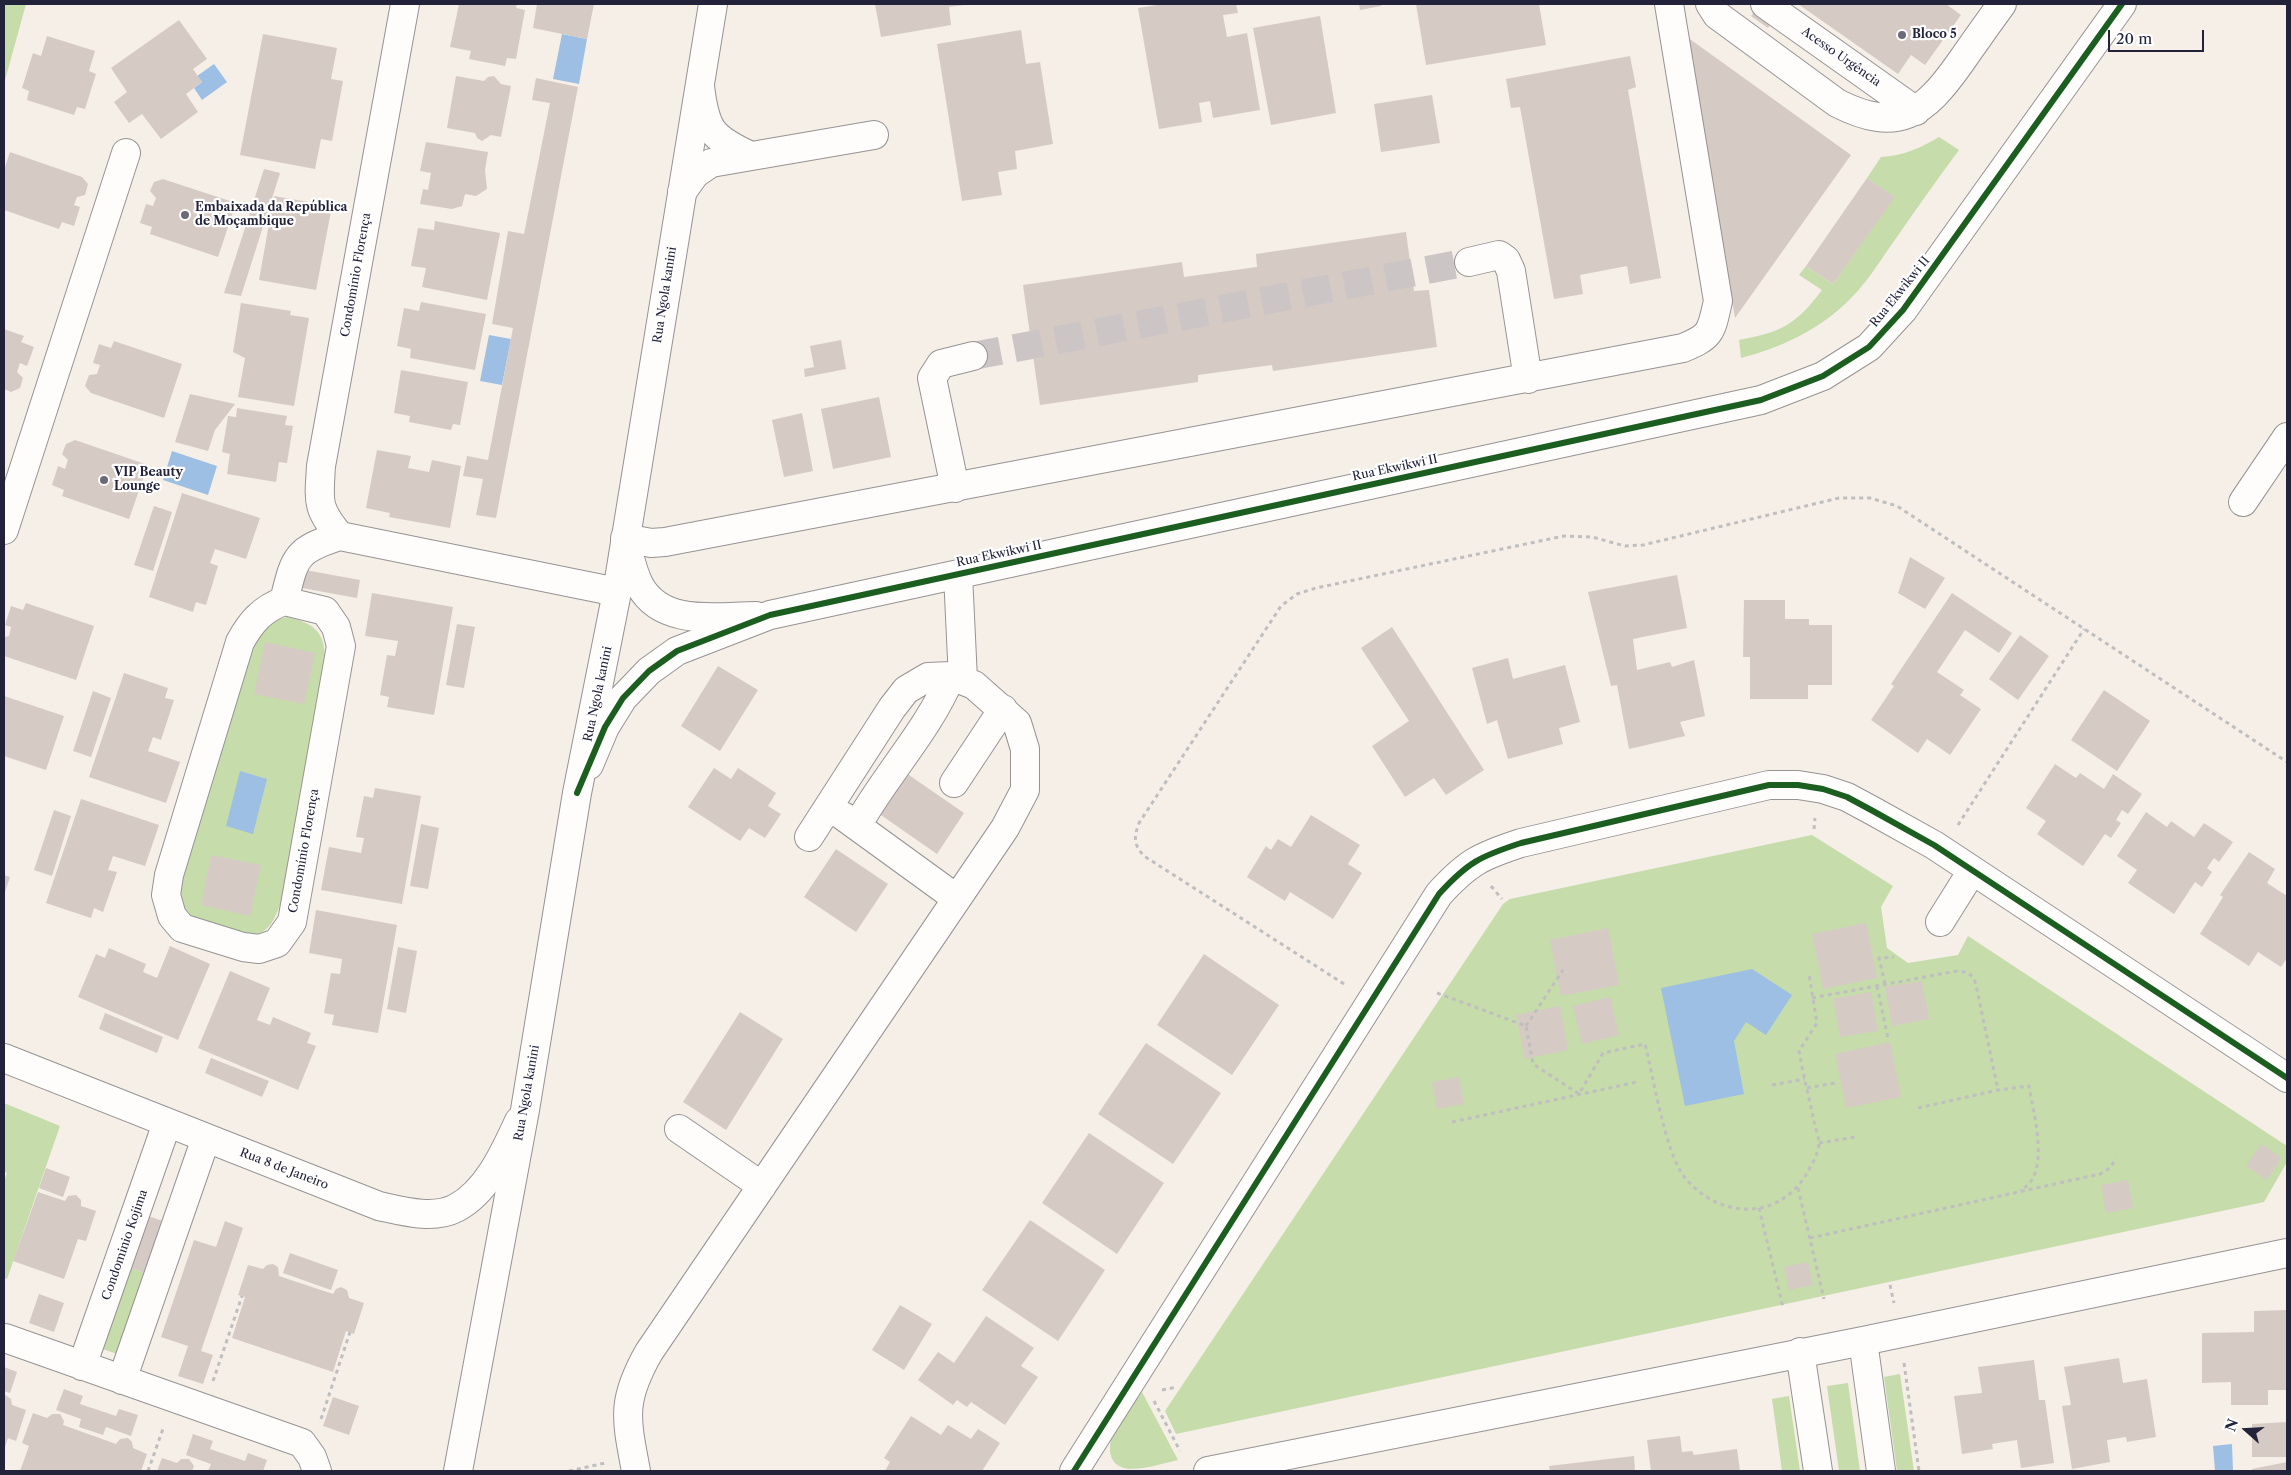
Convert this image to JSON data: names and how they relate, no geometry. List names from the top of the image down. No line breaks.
{"streets":{"street":["Acesso Urgência","Condomínio Florença","Rua Ekwikwi II","Rua Ngola kanini","Rua 8 de Janeiro","Condominio Kojima"]},"crossings":[["Rua Ekwikwi II","Rua Ngola kanini"],["Rua Ngola kanini","Rua 8 de Janeiro"],["Rua 8 de Janeiro","Condominio Kojima"]],"places":["Bloco 5","Embaixada da República de Moçambique","VIP Beauty Lounge"],"scale_bar":"20 m","north":"left"}
